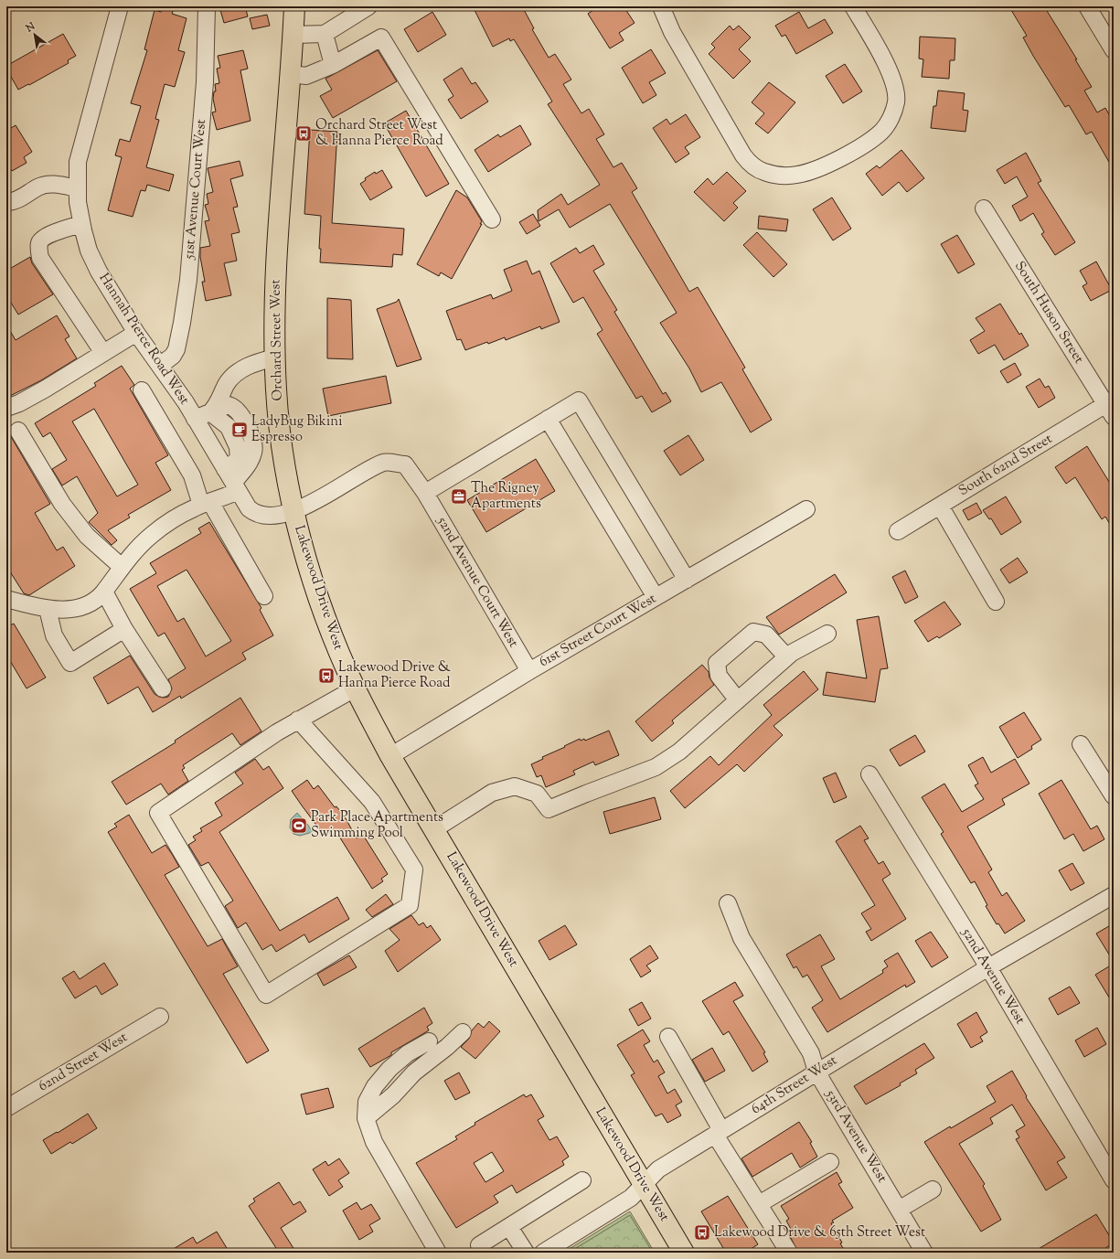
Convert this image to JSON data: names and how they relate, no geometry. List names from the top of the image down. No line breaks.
{"streets":{"main road":["Orchard Street West","Lakewood Drive West"],"street":["51st Avenue Court West","South Huson Street","Hannah Pierce Road West","South 62nd Street","52nd Avenue Court West","61st Street Court West","52nd Avenue West","62nd Street West","64th Street West","53rd Avenue West"]},"crossings":[["51st Avenue Court West","Hannah Pierce Road West"],["South Huson Street","South 62nd Street"],["Hannah Pierce Road West","Orchard Street West"],["Hannah Pierce Road West","Lakewood Drive West"],["Orchard Street West","Lakewood Drive West"],["52nd Avenue Court West","61st Street Court West"],["Lakewood Drive West","61st Street Court West"],["Lakewood Drive West","64th Street West"],["52nd Avenue West","64th Street West"],["64th Street West","53rd Avenue West"]],"places":{"bus stop":["Orchard Street West & Hanna Pierce Road","Lakewood Drive & Hanna Pierce Road","Lakewood Drive & 65th Street West"],"cafe":["LadyBug Bikini Espresso"],"office":["The Rigney Apartments"],"sports":["Park Place Apartments Swimming Pool"]},"north":"top left"}
